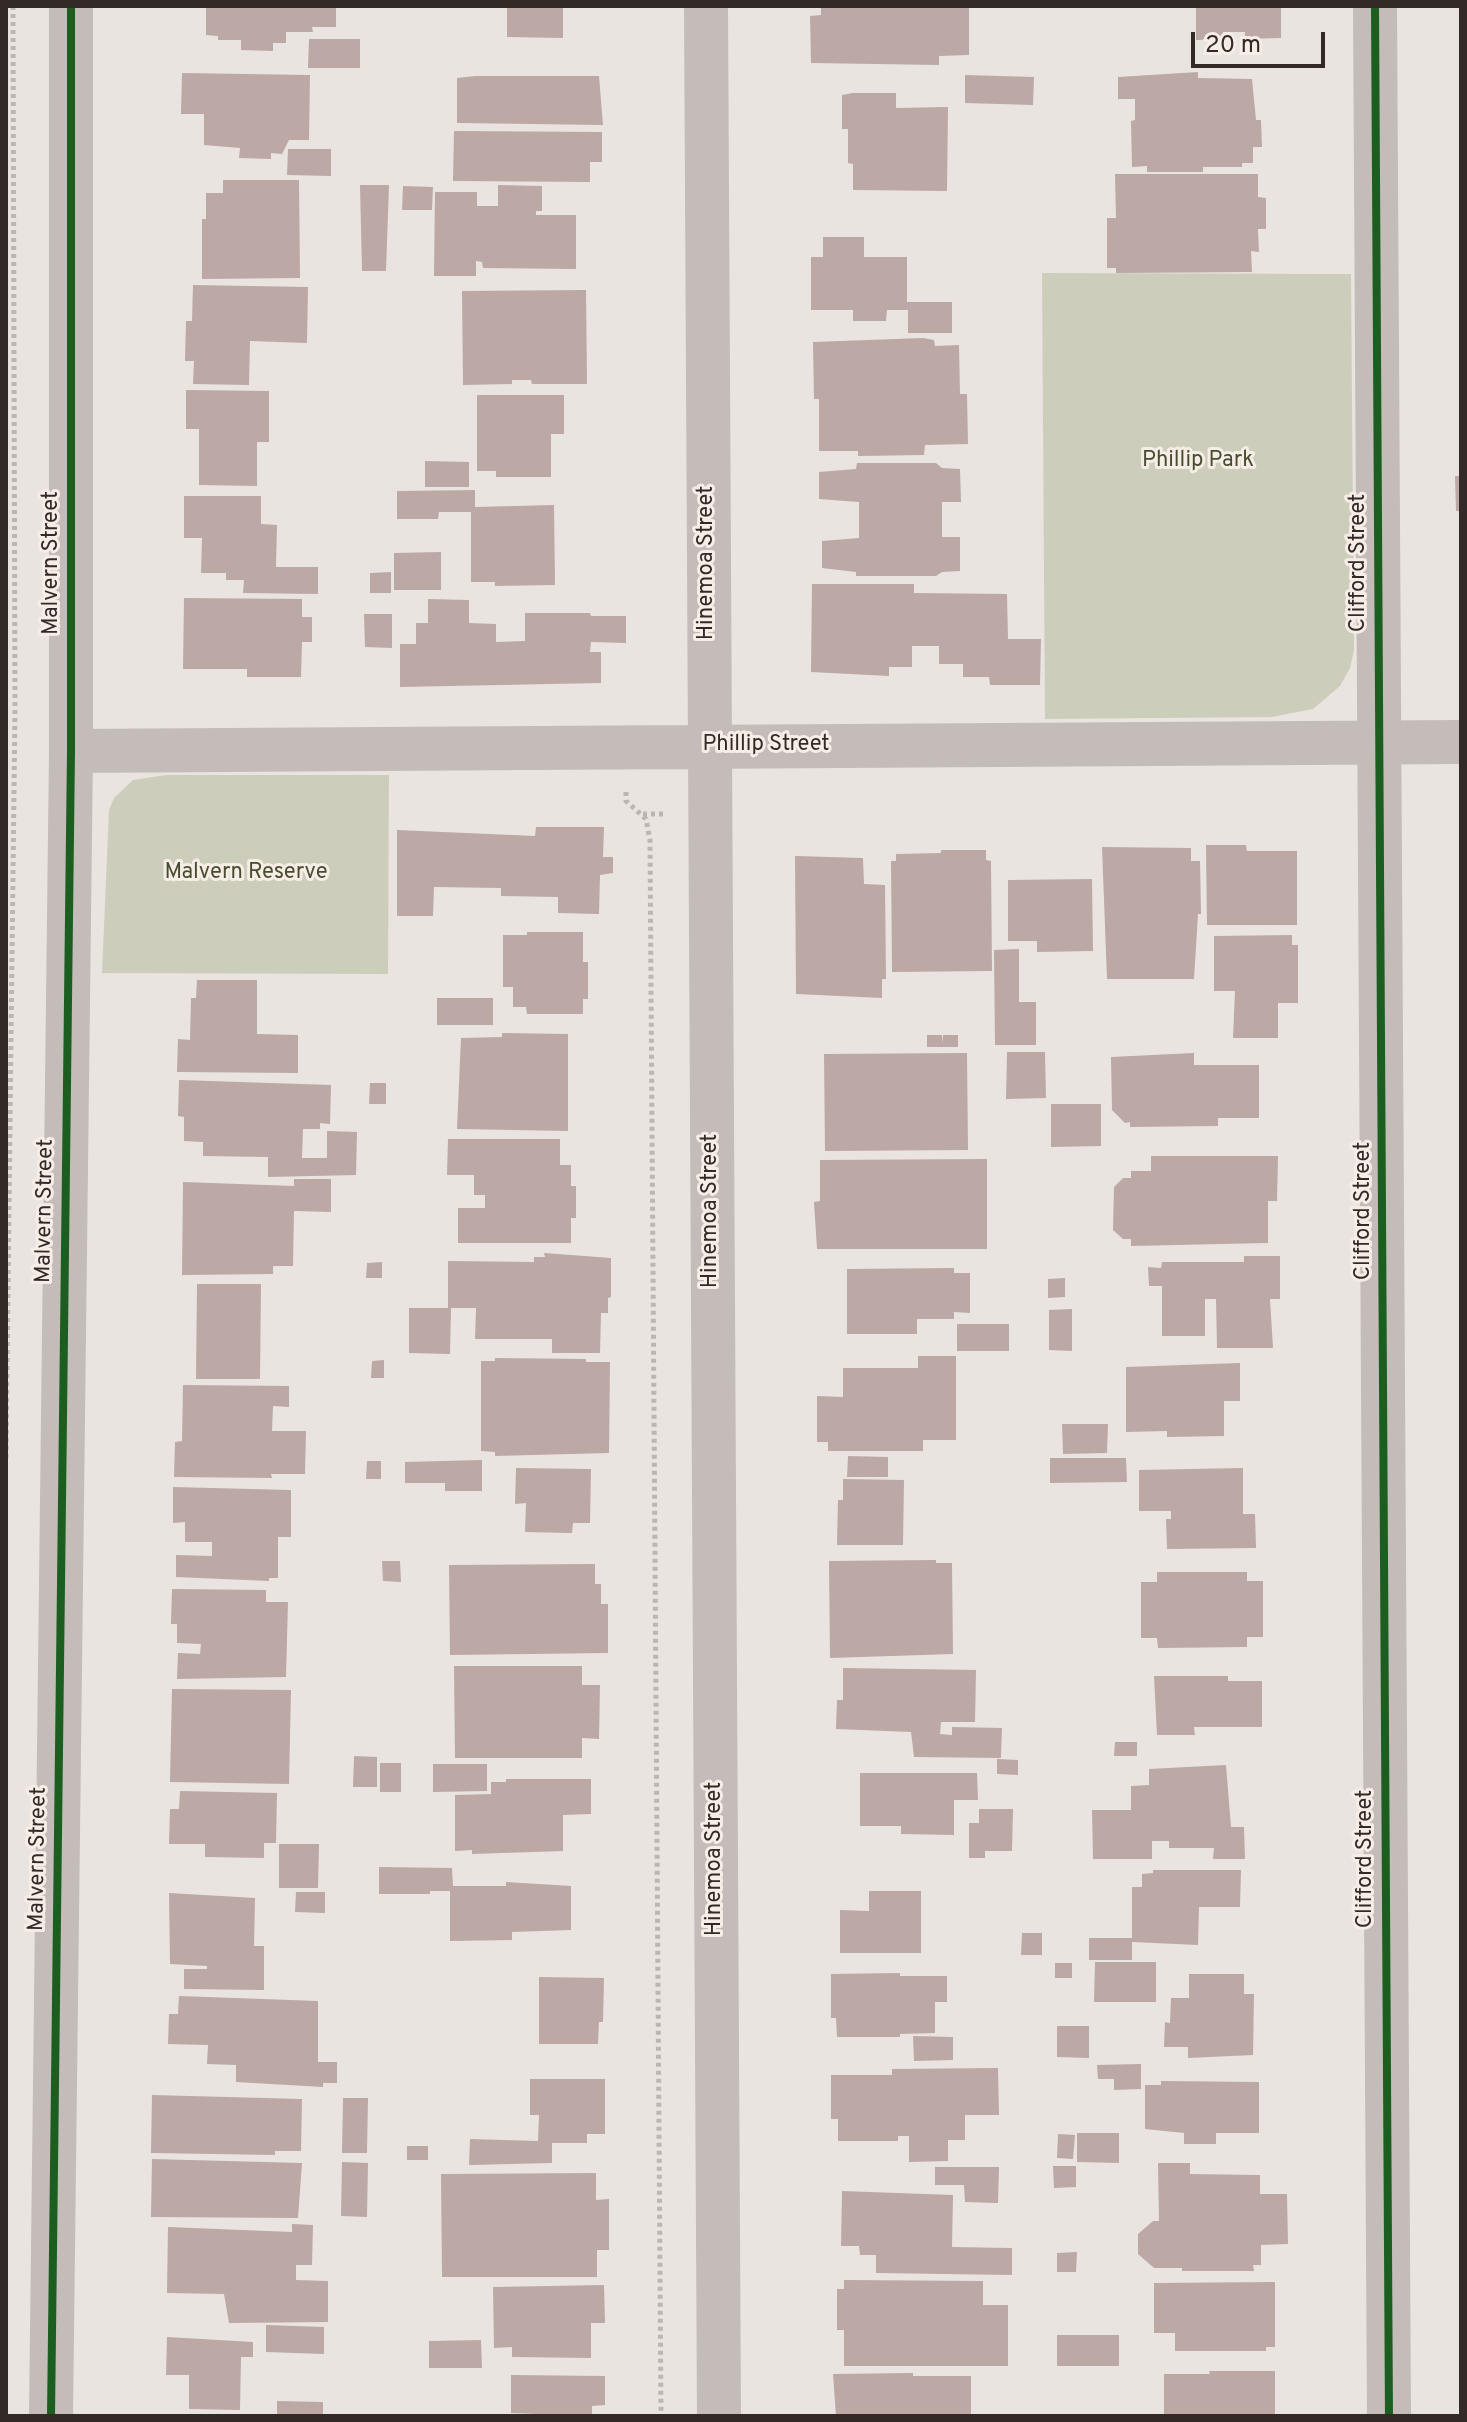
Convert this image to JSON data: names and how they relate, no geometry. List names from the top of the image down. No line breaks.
{"streets":{"street":["Malvern Street","Hinemoa Street","Clifford Street","Phillip Street"]},"crossings":[["Malvern Street","Phillip Street"],["Hinemoa Street","Phillip Street"],["Clifford Street","Phillip Street"]],"parks":["Phillip Park","Malvern Reserve"],"scale_bar":"20 m"}
